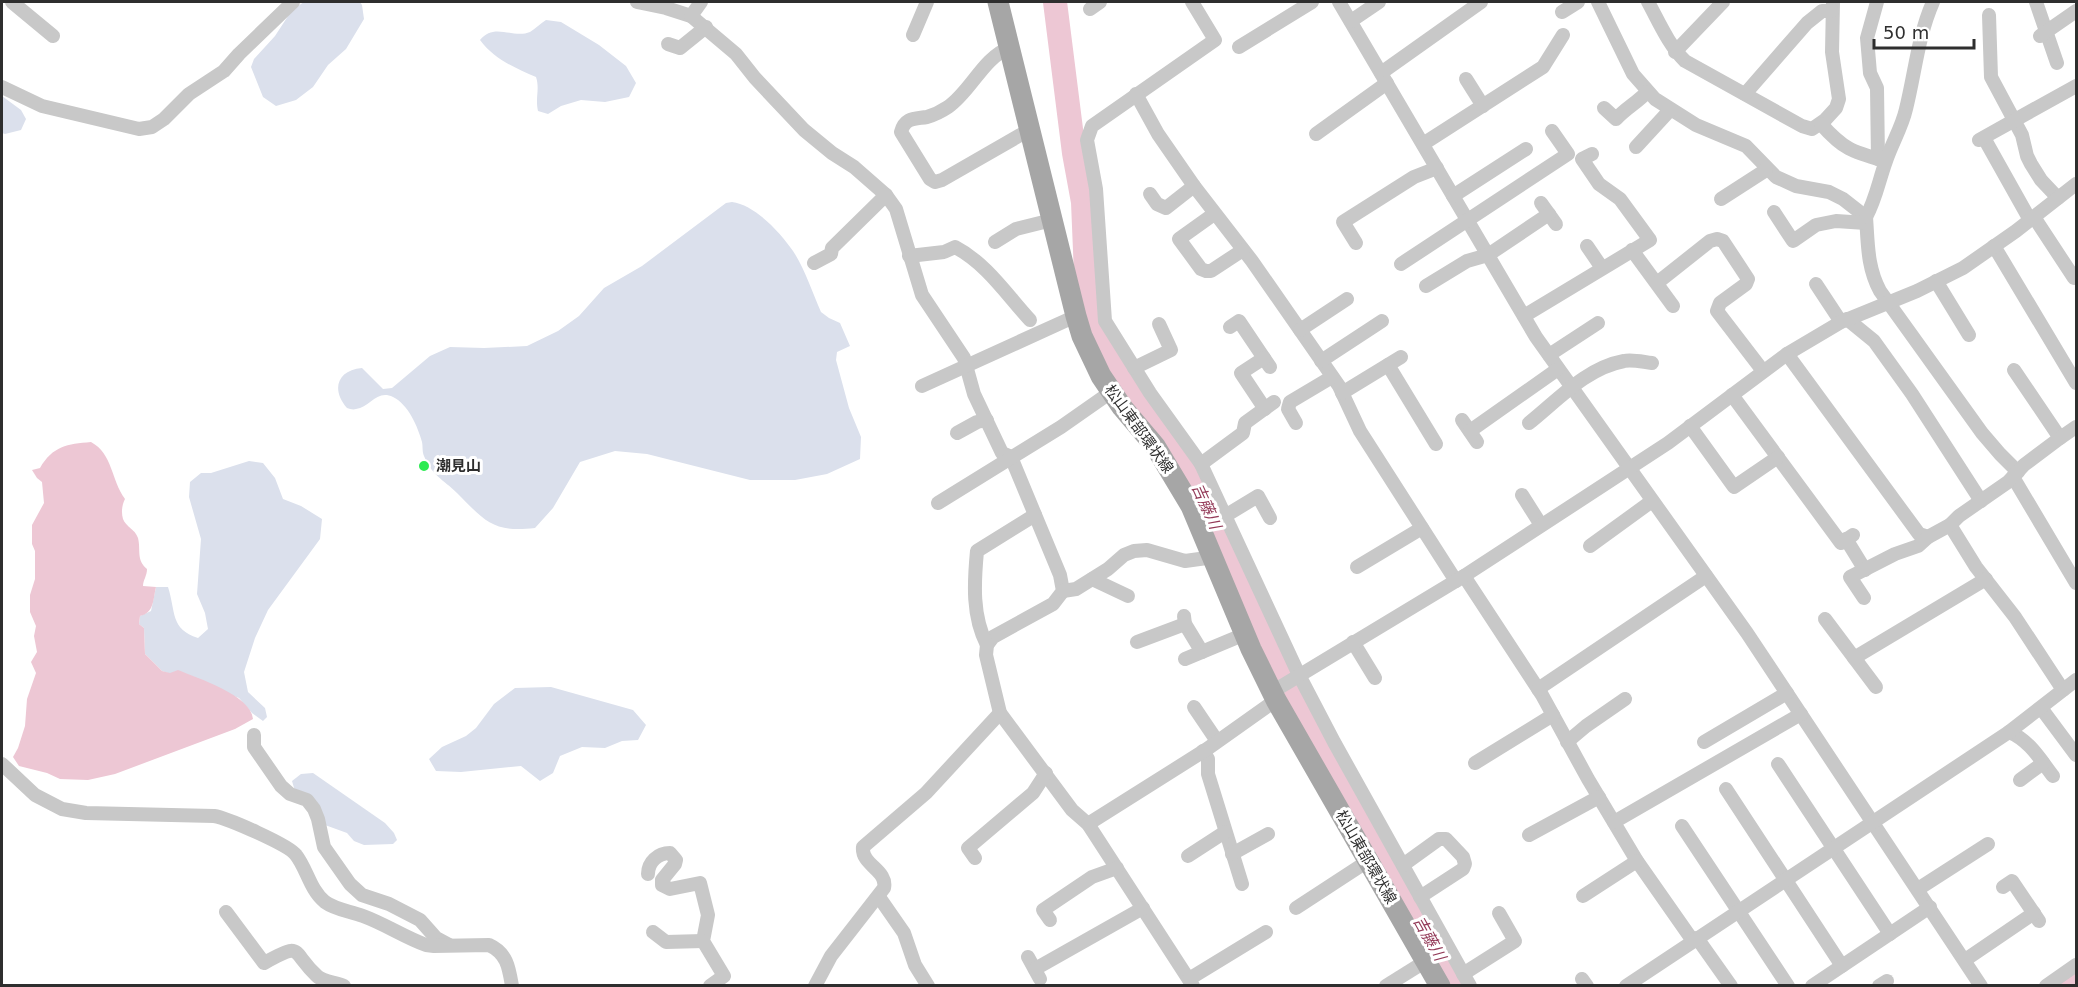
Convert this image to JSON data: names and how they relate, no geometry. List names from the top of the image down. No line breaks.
{"streets":{"main road":["松山東部環状線"]},"water":["吉藤川"],"places":["潮見山"],"scale_bar":"50 m"}
